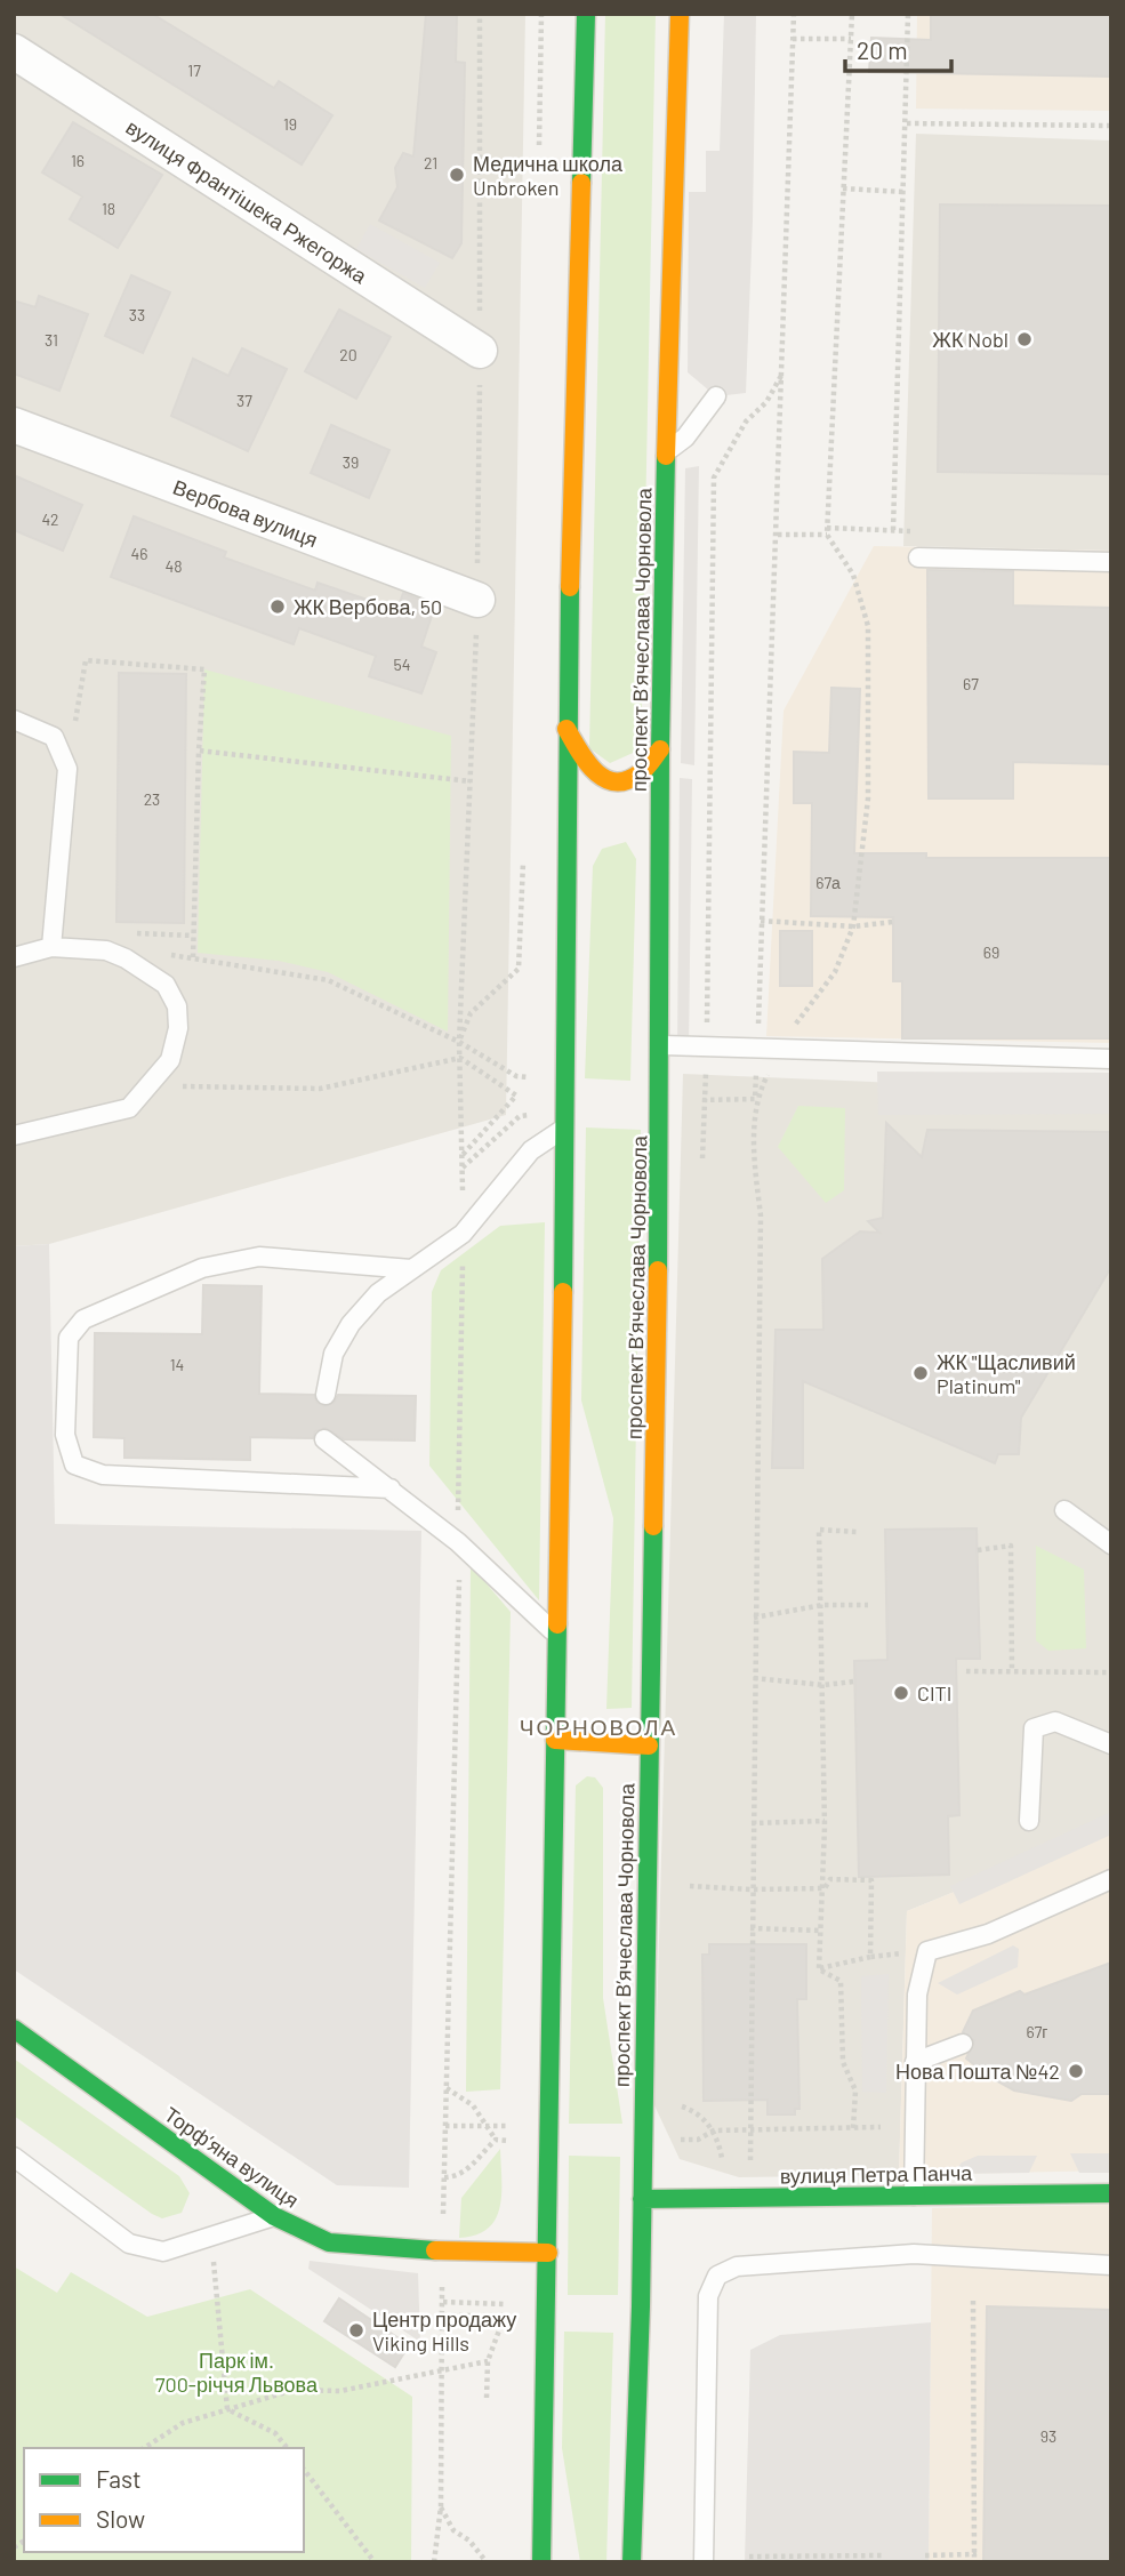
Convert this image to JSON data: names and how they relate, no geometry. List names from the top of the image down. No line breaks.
{"streets":{"main road":["проспект Вʼячеслава Чорновола","Торфʼяна вулиця","вулиця Петра Панча"],"street":["вулиця Франтішека Ржегоржа","Вербова вулиця"]},"crossings":[["проспект Вʼячеслава Чорновола","вулиця Петра Панча"]],"districts":["ЧОРНОВОЛА"],"parks":["Парк ім. 700-річчя Львова"],"places":["Медична школа Unbroken","ЖК Nobl","ЖК Вербова, 50","ЖК \"Щасливий Platinum\"","CITI","Нова Пошта №42","Центр продажу Viking Hills"],"house_numbers":["17","19","16","21","18","33","31","20","37","39","42","46","48","54","67","23","67а","69","14","67г","93"],"legend":["Fast","Slow"],"scale_bar":"20 m"}
